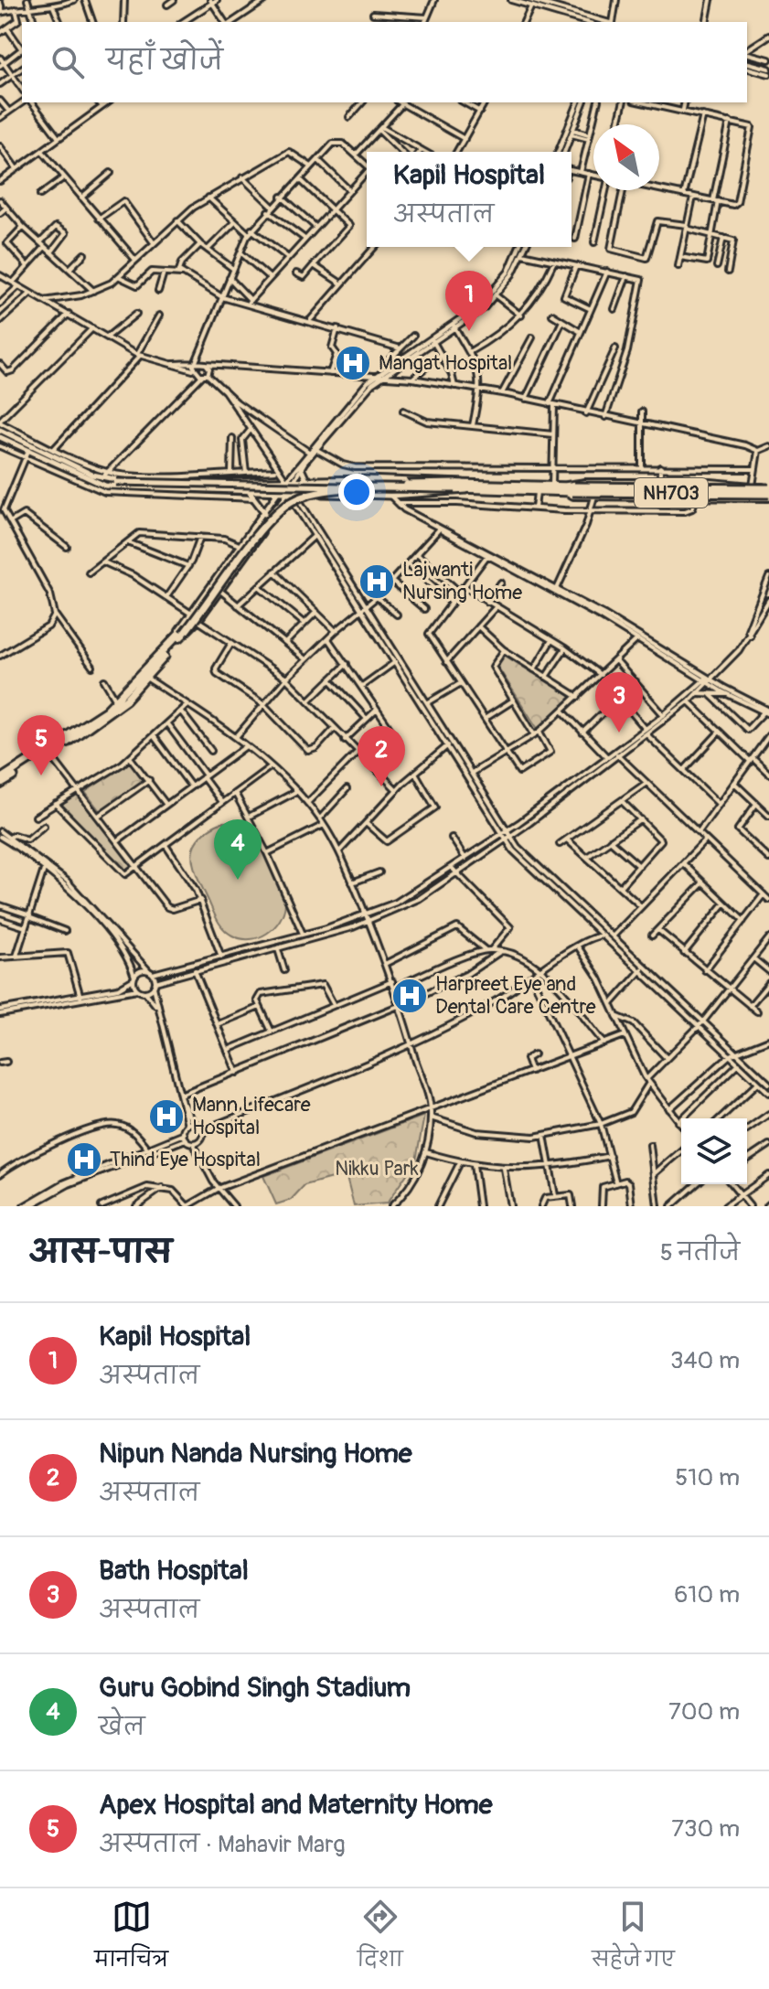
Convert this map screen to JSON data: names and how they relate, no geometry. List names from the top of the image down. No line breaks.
{"streets":{"highway":["NH703"]},"parks":["Nikku Park"],"places":{"hospital":["Mangat Hospital","Lajwanti Nursing Home","Harpreet Eye and Dental Care Centre","Mann Lifecare Hospital","Thind Eye Hospital"]},"north":"top left","page":{"search":"यहाँ खोजें","popup":["Kapil Hospital","अस्पताल"],"pins":["1","3","5","2","4"],"heading":["आस-पास","5 नतीजे"],"list":[{"mark":"1","name":"Kapil Hospital","note":"अस्पताल","value":"340 m"},{"mark":"2","name":"Nipun Nanda Nursing Home","note":"अस्पताल","value":"510 m"},{"mark":"3","name":"Bath Hospital","note":"अस्पताल","value":"610 m"},{"mark":"4","name":"Guru Gobind Singh Stadium","note":"खेल","value":"700 m"},{"mark":"5","name":"Apex Hospital and Maternity Home","note":"अस्पताल · Mahavir Marg","value":"730 m"}],"nav":["मानचित्र","दिशा","सहेजे गए"]}}
